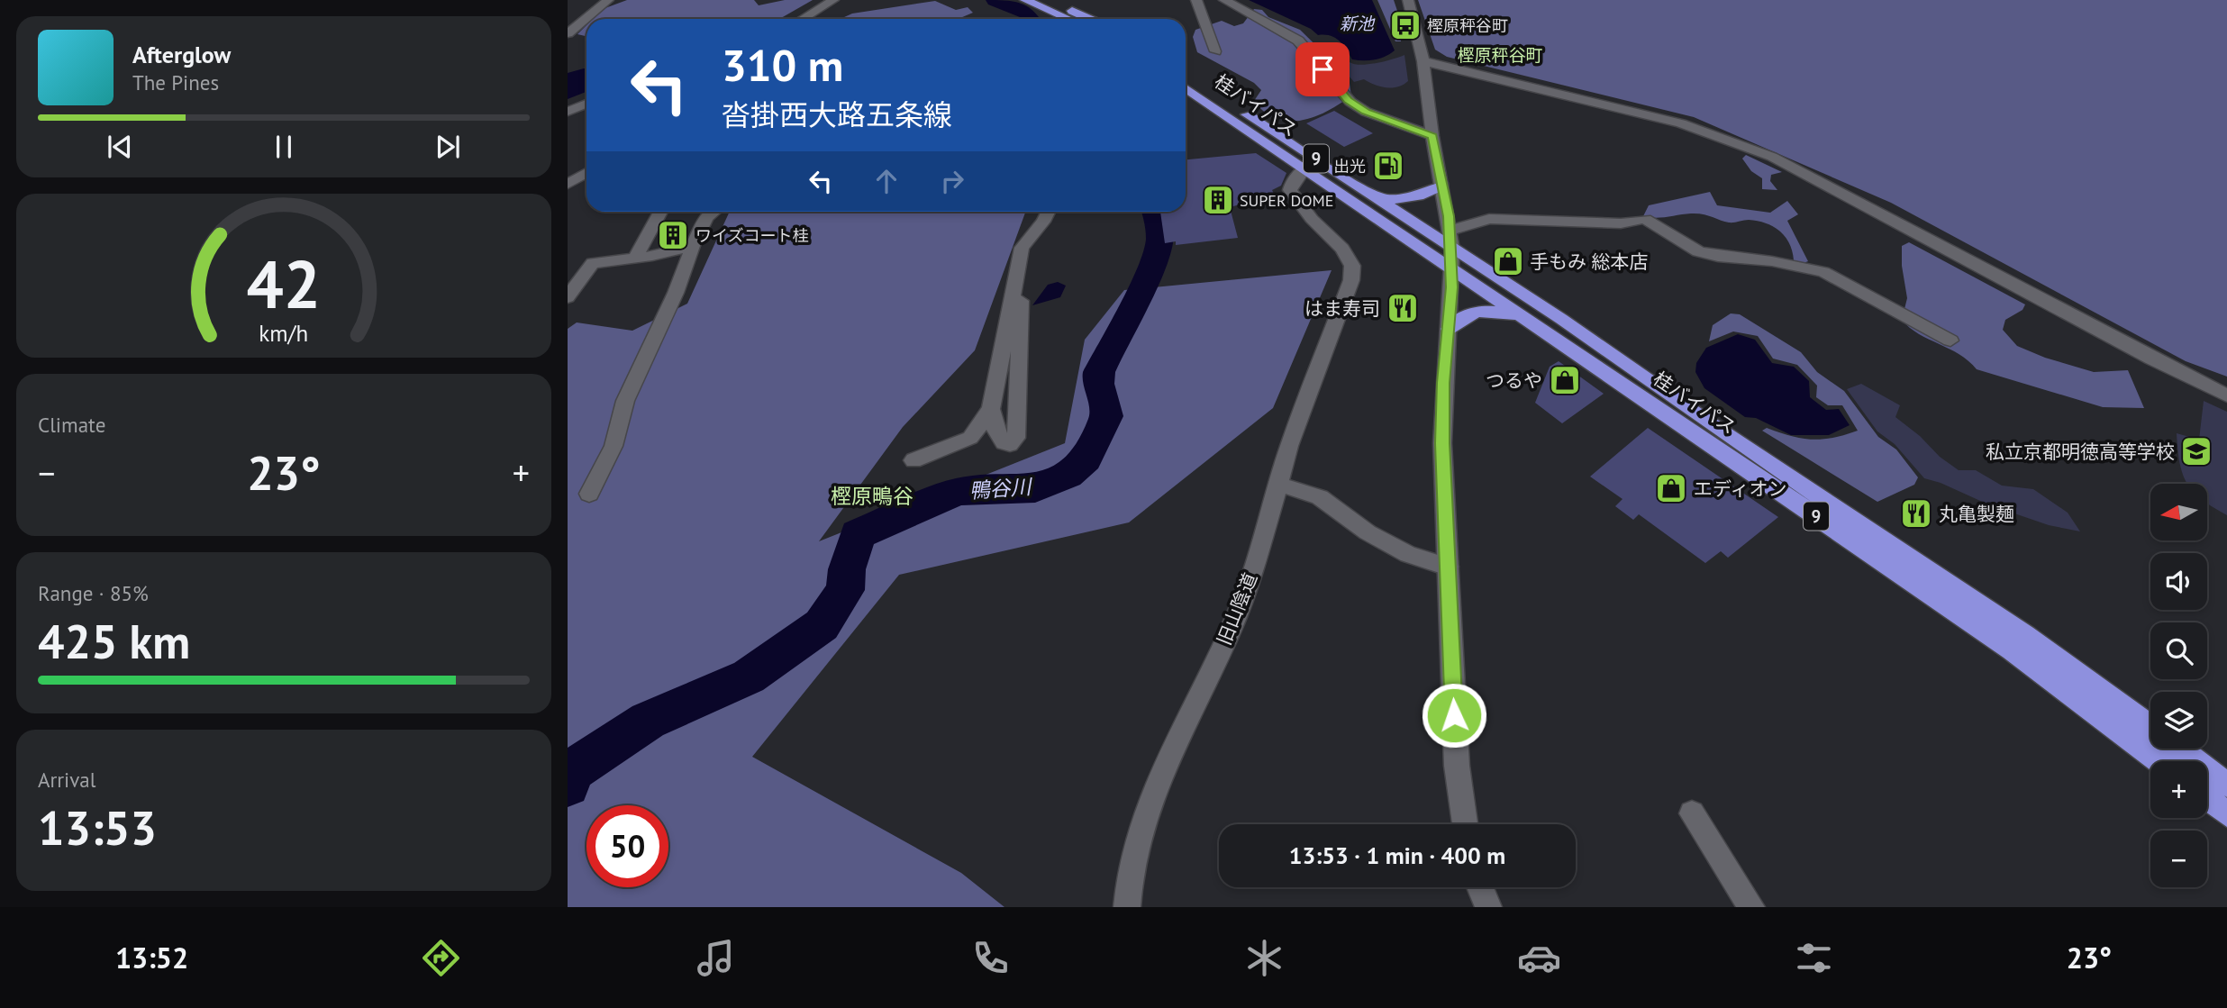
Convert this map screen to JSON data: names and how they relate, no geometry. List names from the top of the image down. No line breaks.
{"streets":{"highway":["桂バイパス","9"],"street":["旧山陰道"]},"crossings":[["桂バイパス","旧山陰道"]],"districts":["樫原秤谷町","樫原鴫谷"],"water":["新池","鴨谷川"],"places":{"bus stop":["樫原秤谷町"],"fuel station":["出光"],"building":["SUPER DOME","ワイズコート桂"],"shop":["手もみ 総本店","つるや","エディオン"],"restaurant":["はま寿司","丸亀製麺"],"school or university":["私立京都明徳高等学校"]},"north":"left","page":{"turn":["310 m","沓掛西大路五条線"],"song":["Afterglow","The Pines"],"tile":["Climate",["Range · 85%","425 km"],["Arrival","13:53"]],"heat":["−","23°","+"],"map_buttons":["+","−"],"limit":"50","trip":"13:53 · 1 min · 400 m","tabs":["13:52","23°"],"gauge":["42","km/h"]}}
